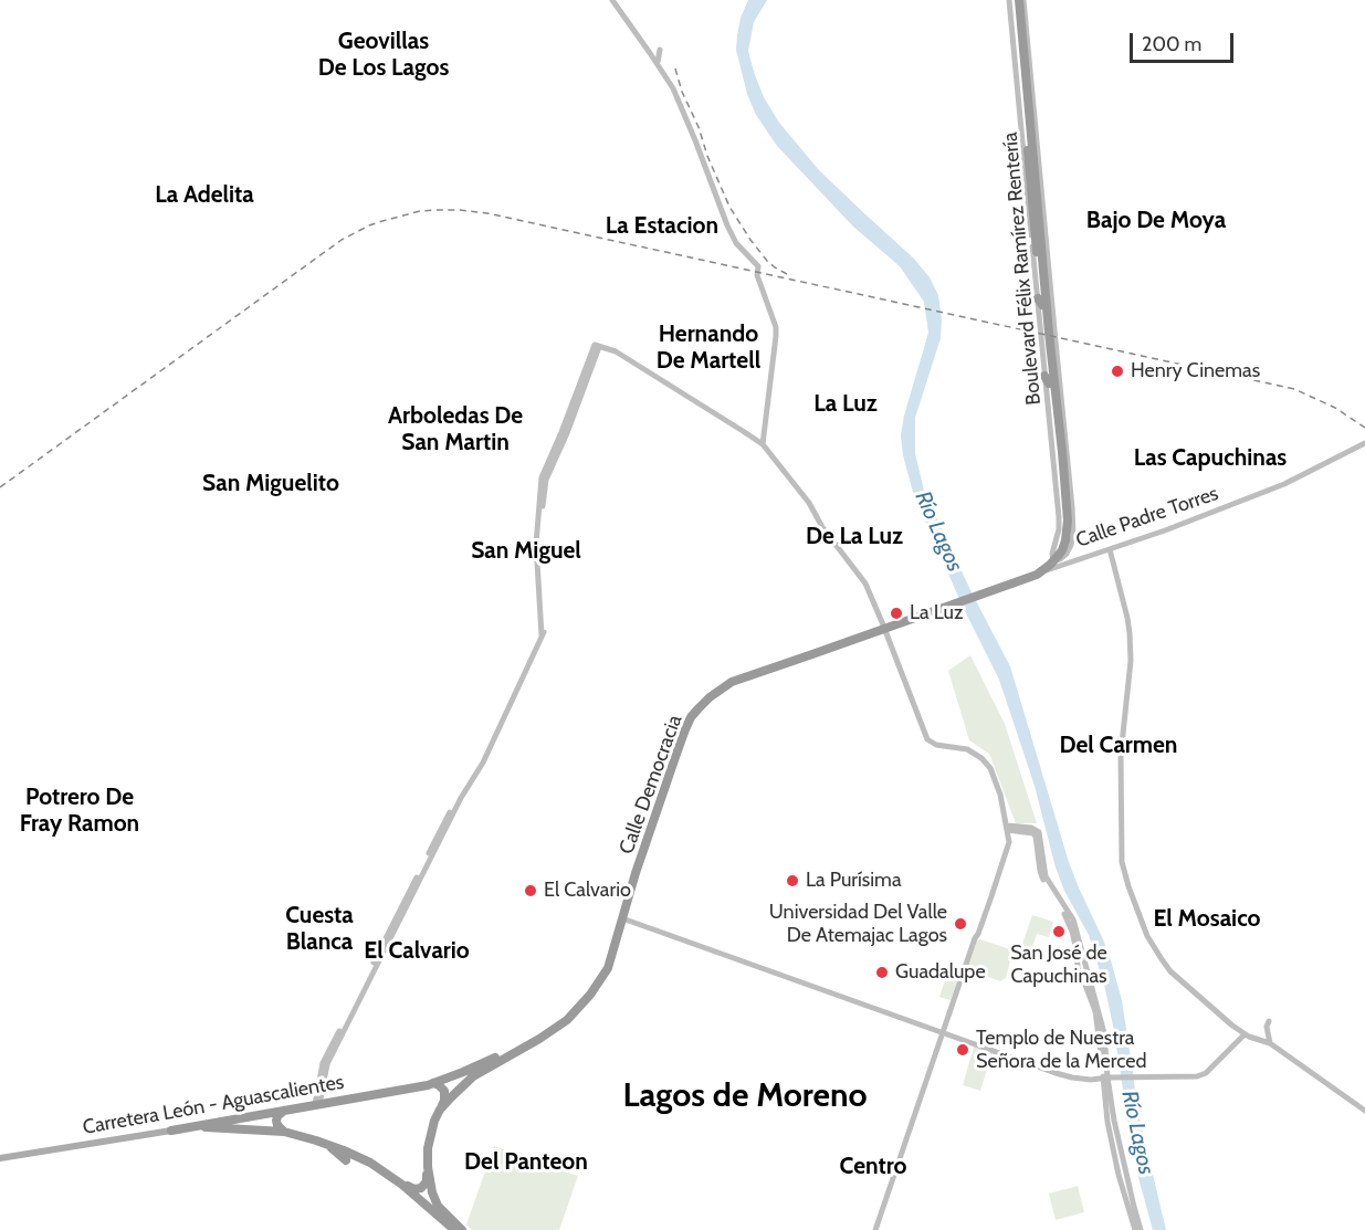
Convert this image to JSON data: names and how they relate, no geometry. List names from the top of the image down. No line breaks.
{"streets":{"highway":["Boulevard Félix Ramírez Rentería","Calle Democracia","Carretera León - Aguascalientes"],"street":["Calle Padre Torres"]},"crossings":[["Boulevard Félix Ramírez Rentería","Calle Padre Torres"],["Boulevard Félix Ramírez Rentería","Calle Democracia"],["Calle Padre Torres","Calle Democracia"],["Calle Democracia","Carretera León - Aguascalientes"]],"districts":["Geovillas De Los Lagos","La Adelita","Bajo De Moya","La Estacion","Hernando De Martell","La Luz","Arboledas De San Martin","Las Capuchinas","San Miguelito","De La Luz","San Miguel","Del Carmen","Potrero De Fray Ramon","Cuesta Blanca","El Mosaico","El Calvario","Lagos de Moreno","Del Panteon","Centro"],"water":["Río Lagos"],"places":["Henry Cinemas","La Luz","La Purísima","El Calvario","Universidad Del Valle De Atemajac Lagos","San José de Capuchinas","Guadalupe","Templo de Nuestra Señora de la Merced"],"scale_bar":"200 m"}
